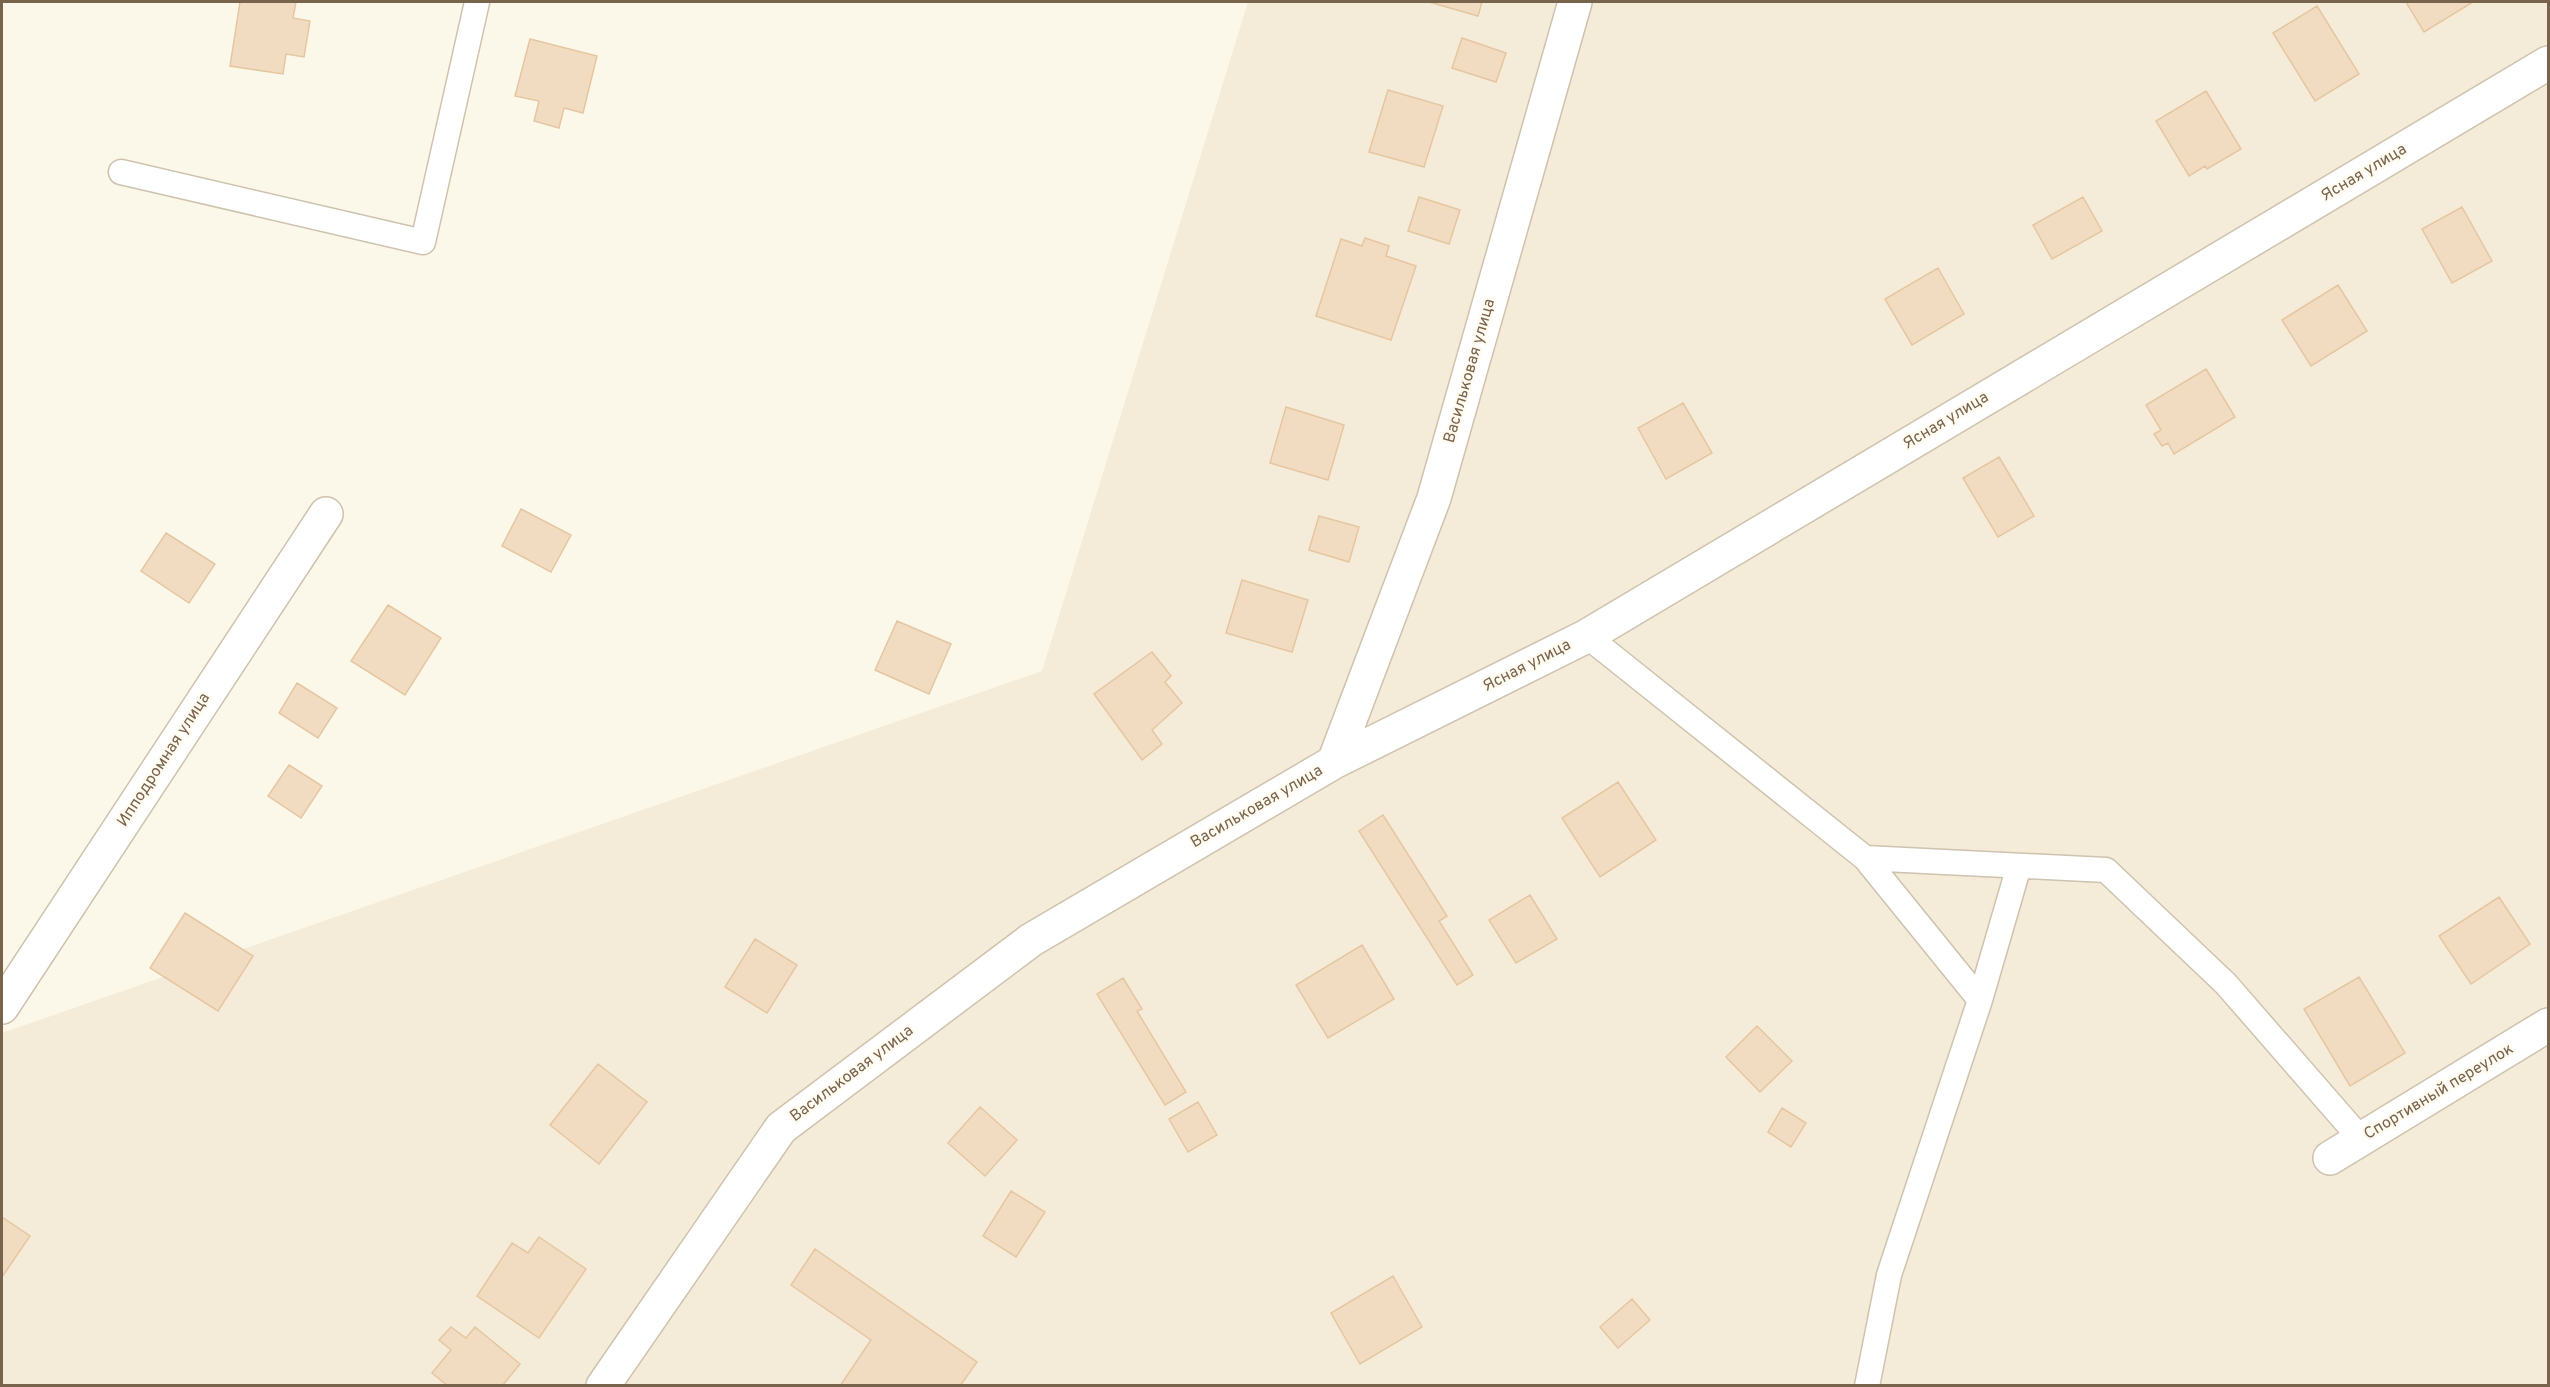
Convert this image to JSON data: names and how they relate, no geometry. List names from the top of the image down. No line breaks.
{"streets":{"street":["Ясная улица","Васильковая улица","Ипподромная улица","Спортивный переулок"]},"crossings":[["Ясная улица","Васильковая улица"]]}
